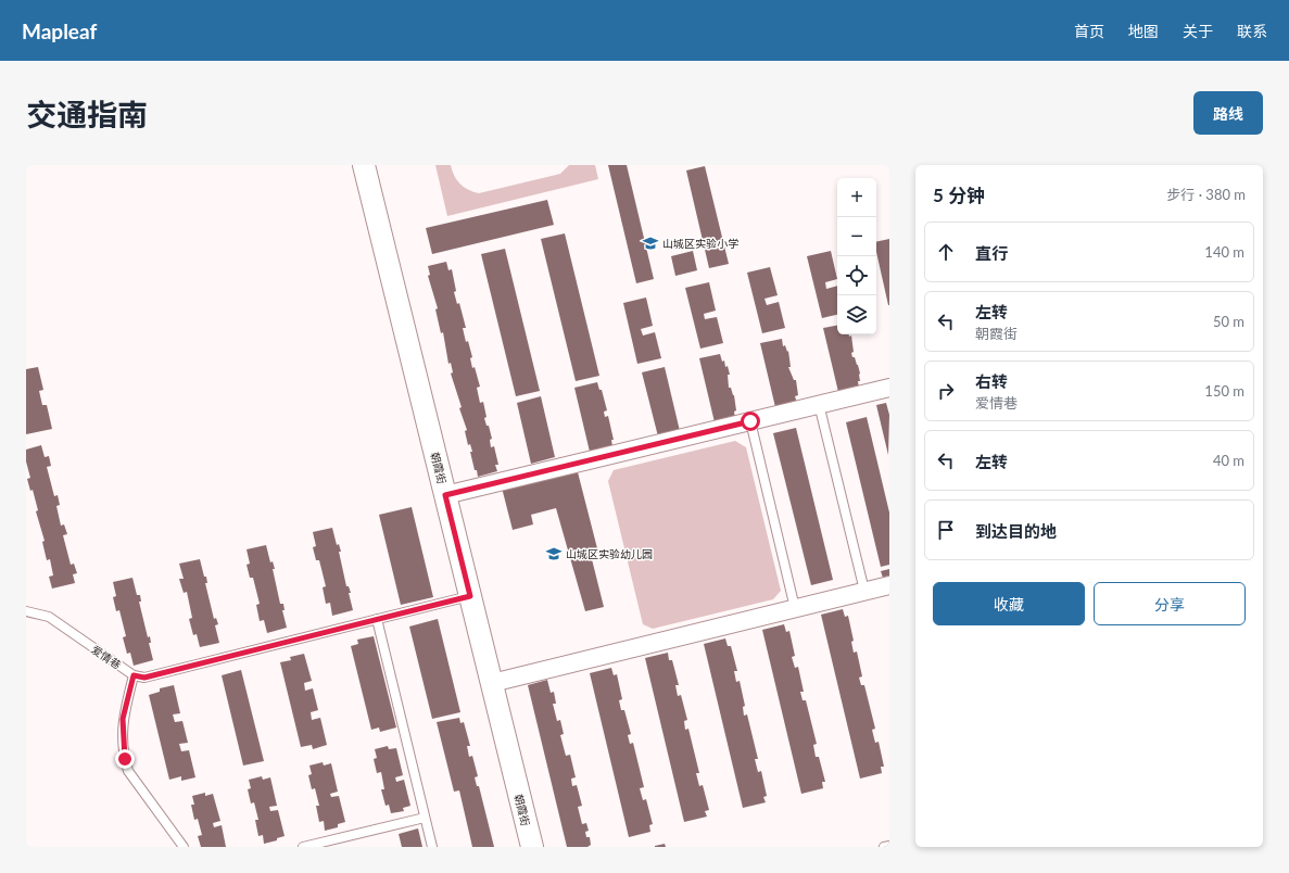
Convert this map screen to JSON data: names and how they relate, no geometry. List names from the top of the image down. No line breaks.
{"streets":{"street":["朝霞街"],"lane":["爱情巷"]},"places":{"school or university":["山城区实验小学","山城区实验幼儿园"]},"page":{"header":"Mapleaf","nav":["首页","地图","关于","联系"],"title":"交通指南","buttons":["路线",["收藏","分享"]],"heading":["5 分钟","步行 · 380 m"],"map_buttons":["+","−"],"list":[["直行","140 m"],["左转","朝霞街","50 m"],["右转","爱情巷","150 m"],["左转","40 m"],"到达目的地"]}}
